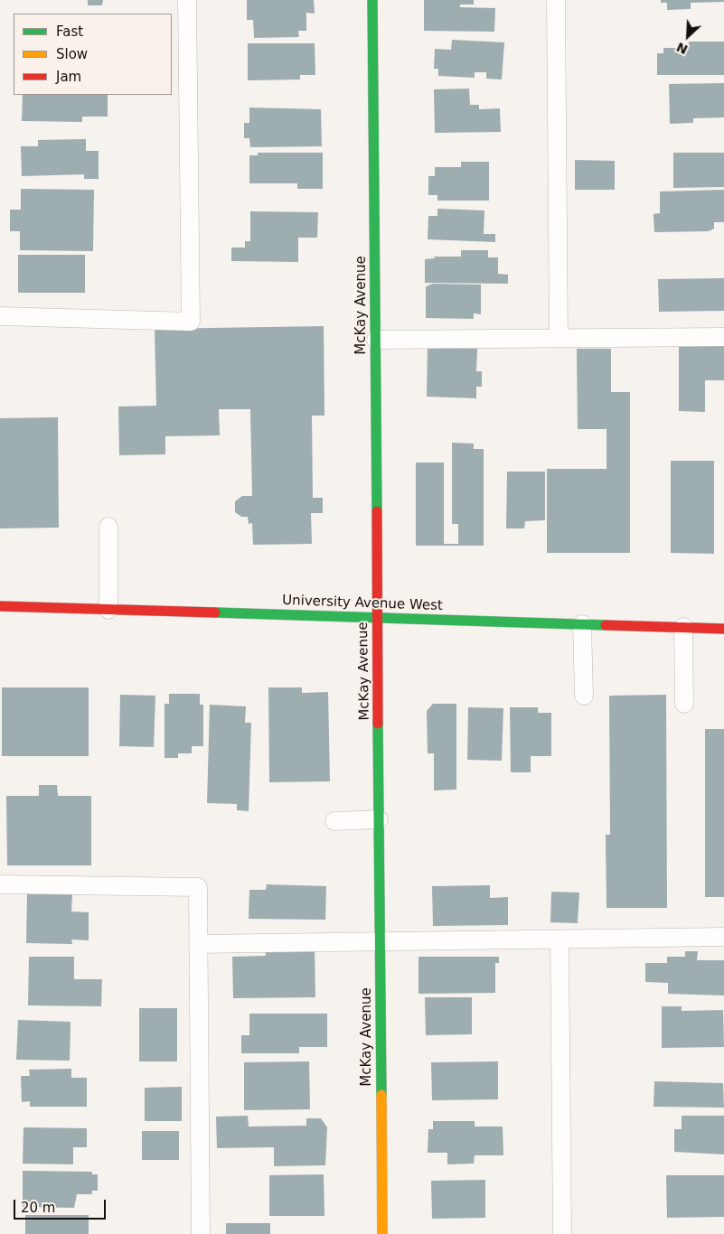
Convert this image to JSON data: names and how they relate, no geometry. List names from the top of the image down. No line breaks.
{"streets":{"street":["McKay Avenue","University Avenue West"]},"crossings":[["McKay Avenue","University Avenue West"]],"legend":["Fast","Slow","Jam"],"scale_bar":"20 m","north":"bottom left"}
